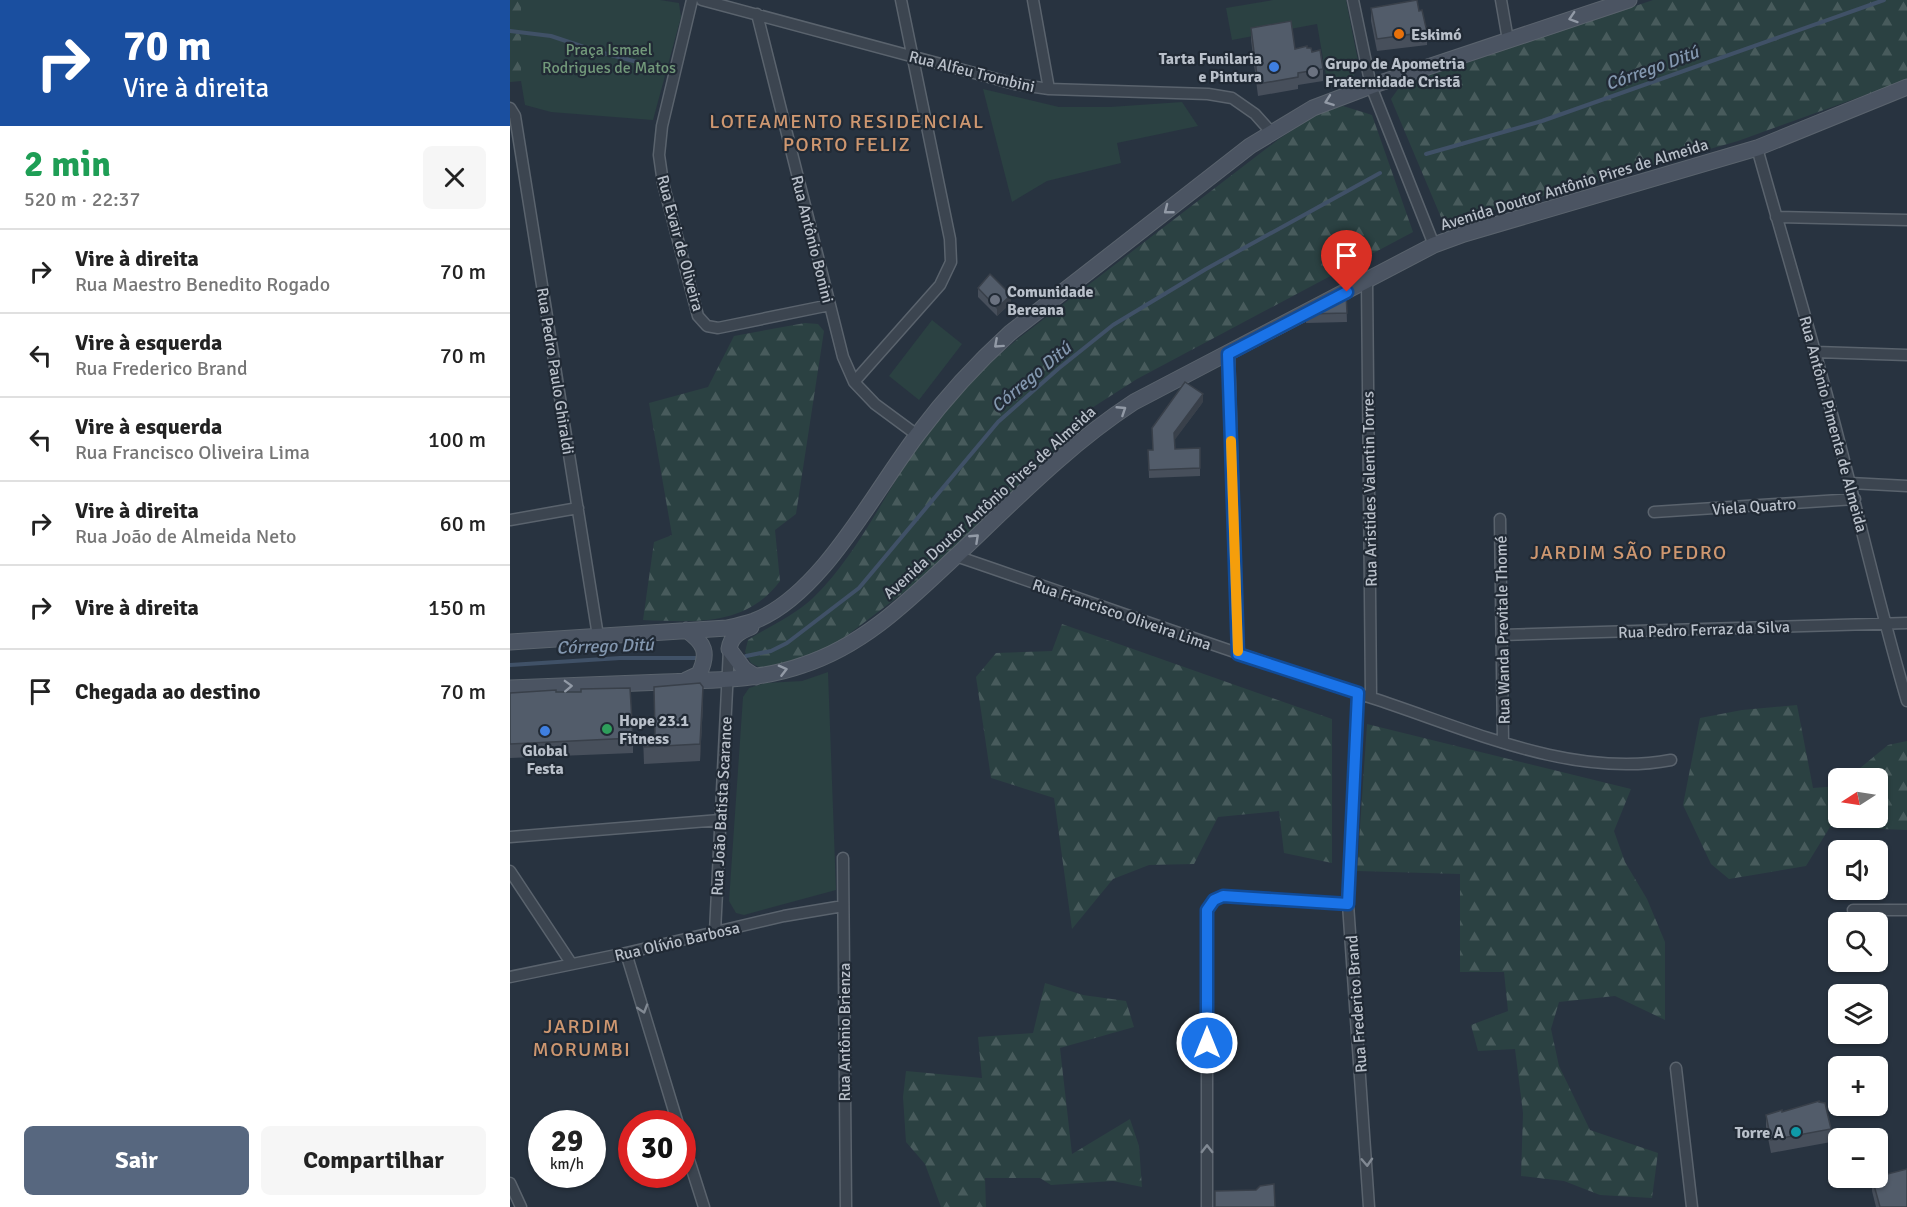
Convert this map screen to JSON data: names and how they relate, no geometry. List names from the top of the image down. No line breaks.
{"streets":{"main road":["Avenida Doutor Antônio Pires de Almeida"],"street":["Rua Alfeu Trombini","Rua Antônio Bonini","Rua Evair de Oliveira","Rua Pedro Paulo Ghiraldi","Rua Antônio Pimenta de Almeida","Rua Aristides Valentin Torres","Viela Quatro","Rua Francisco Oliveira Lima","Rua Pedro Ferraz da Silva","Rua Wanda Previtale Thomé","Rua João Batista Scarance","Rua Olívio Barbosa","Rua Frederico Brand","Rua Antônio Brienza"]},"crossings":[["Rua Alfeu Trombini","Rua Antônio Bonini"],["Avenida Doutor Antônio Pires de Almeida","Rua Antônio Pimenta de Almeida"],["Avenida Doutor Antônio Pires de Almeida","Rua Aristides Valentin Torres"],["Avenida Doutor Antônio Pires de Almeida","Rua Francisco Oliveira Lima"],["Avenida Doutor Antônio Pires de Almeida","Rua João Batista Scarance"],["Rua Antônio Bonini","Rua Evair de Oliveira"],["Rua Antônio Pimenta de Almeida","Viela Quatro"],["Rua Antônio Pimenta de Almeida","Rua Pedro Ferraz da Silva"],["Rua Aristides Valentin Torres","Rua Francisco Oliveira Lima"],["Rua Francisco Oliveira Lima","Rua Wanda Previtale Thomé"],["Rua Francisco Oliveira Lima","Rua Frederico Brand"],["Rua Pedro Ferraz da Silva","Rua Wanda Previtale Thomé"],["Rua João Batista Scarance","Rua Olívio Barbosa"],["Rua Olívio Barbosa","Rua Antônio Brienza"]],"one_way":["Rua Frederico Brand"],"districts":["LOTEAMENTO RESIDENCIAL PORTO FELIZ","JARDIM SÃO PEDRO","JARDIM MORUMBI"],"water":["Córrego Ditú"],"parks":["Praça Ismael Rodrigues de Matos"],"places":["Eskimó","Tarta Funilaria e Pintura","Grupo de Apometria Fraternidade Cristã","Comunidade Bereana","Hope 23.1 Fitness","Global Festa","Torre A"],"north":"left","page":{"turn":["70 m","Vire à direita"],"heading":["2 min","520 m · 22:37"],"list":[{"name":"Vire à direita","note":"Rua Maestro Benedito Rogado","value":"70 m"},{"name":"Vire à esquerda","note":"Rua Frederico Brand","value":"70 m"},{"name":"Vire à esquerda","note":"Rua Francisco Oliveira Lima","value":"100 m"},{"name":"Vire à direita","note":"Rua João de Almeida Neto","value":"60 m"},{"name":"Vire à direita","value":"150 m"},{"name":"Chegada ao destino","value":"70 m"}],"map_buttons":["+","−"],"speed":"29 km/h","limit":"30","buttons":["Sair","Compartilhar"]}}
